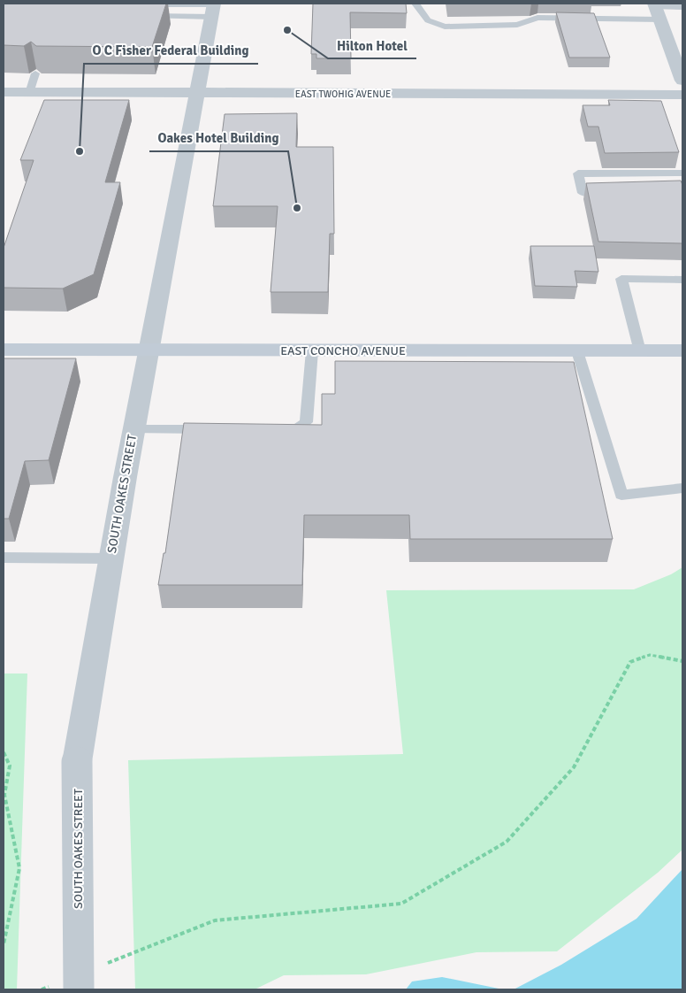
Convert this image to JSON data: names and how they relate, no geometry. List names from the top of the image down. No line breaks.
{"streets":{"street":["EAST TWOHIG AVENUE","EAST CONCHO AVENUE","SOUTH OAKES STREET"]},"crossings":[["EAST TWOHIG AVENUE","SOUTH OAKES STREET"],["EAST CONCHO AVENUE","SOUTH OAKES STREET"]],"places":["Hilton Hotel","O C Fisher Federal Building","Oakes Hotel Building"]}
